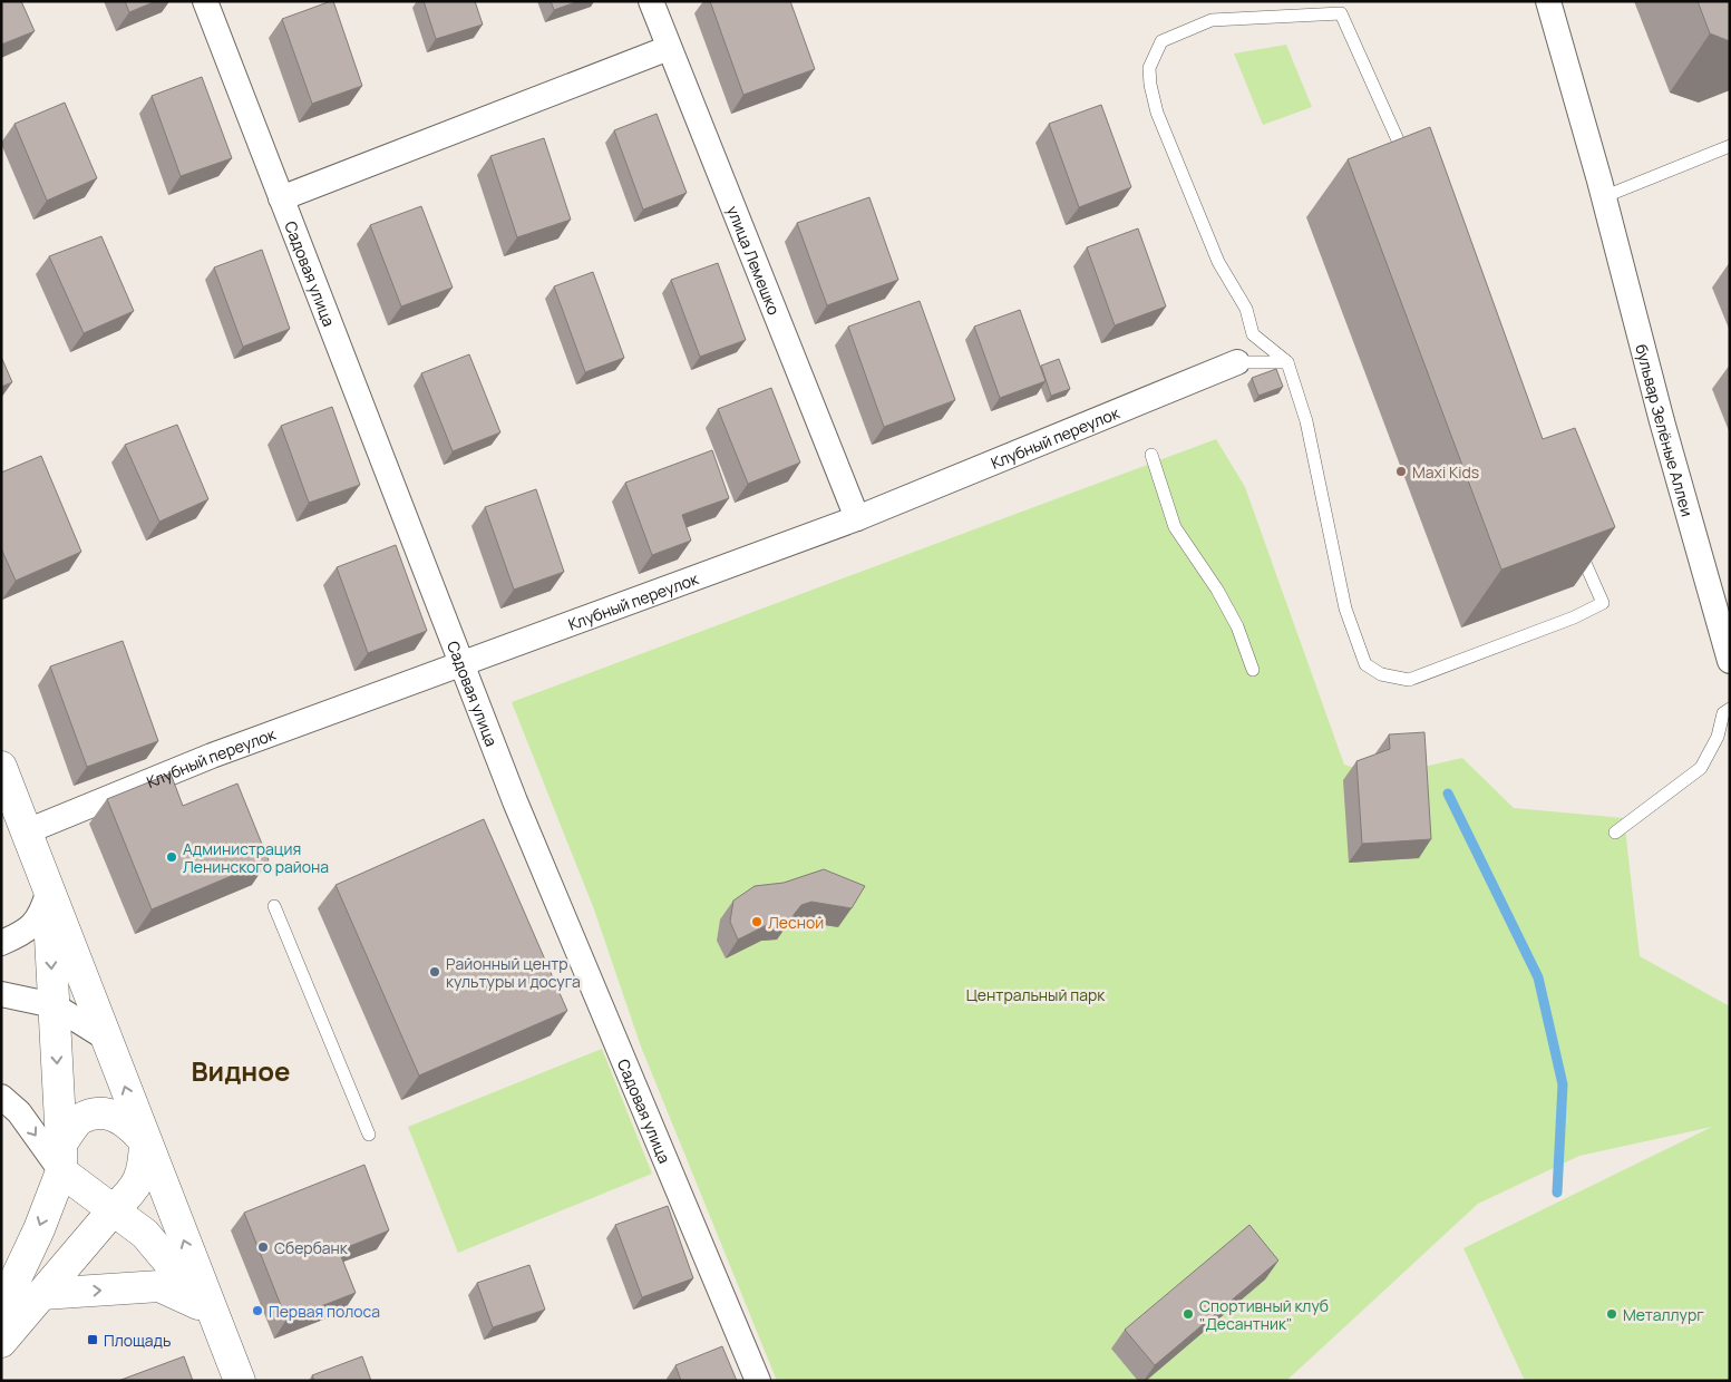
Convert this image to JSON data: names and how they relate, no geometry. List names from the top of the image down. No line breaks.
{"streets":{"street":["улица Лемешко","Садовая улица","бульвар Зелёные Аллеи","Клубный переулок"]},"crossings":[["улица Лемешко","Клубный переулок"],["Садовая улица","Клубный переулок"]],"districts":["Видное"],"parks":["Центральный парк"],"places":{"other":["Maxi Kids","Администрация Ленинского района","Лесной","Районный центр культуры и досуга","Сбербанк","Первая полоса","Спортивный клуб \"Десантник\"","Металлург"],"transit":["Площадь"]}}
